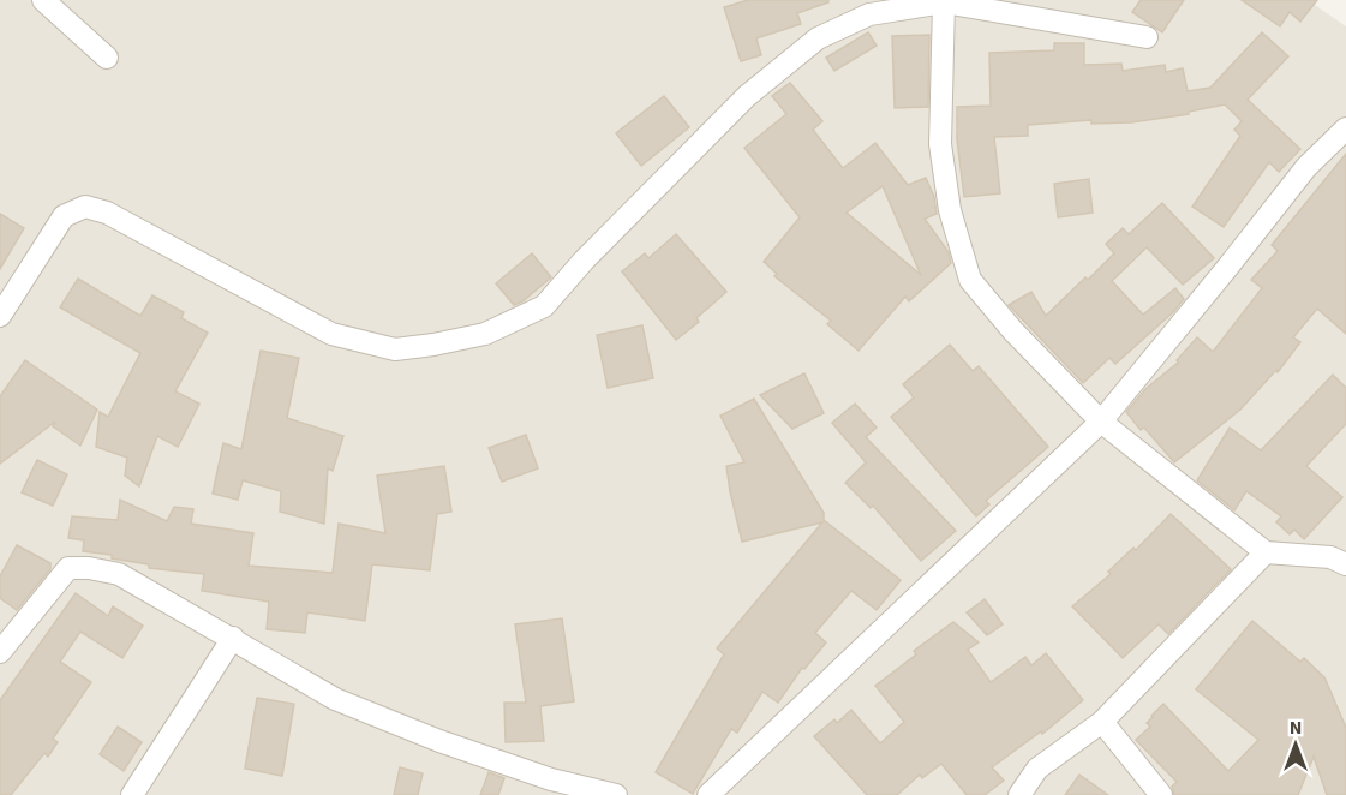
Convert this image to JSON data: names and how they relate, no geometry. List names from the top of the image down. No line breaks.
{"north":"top"}
